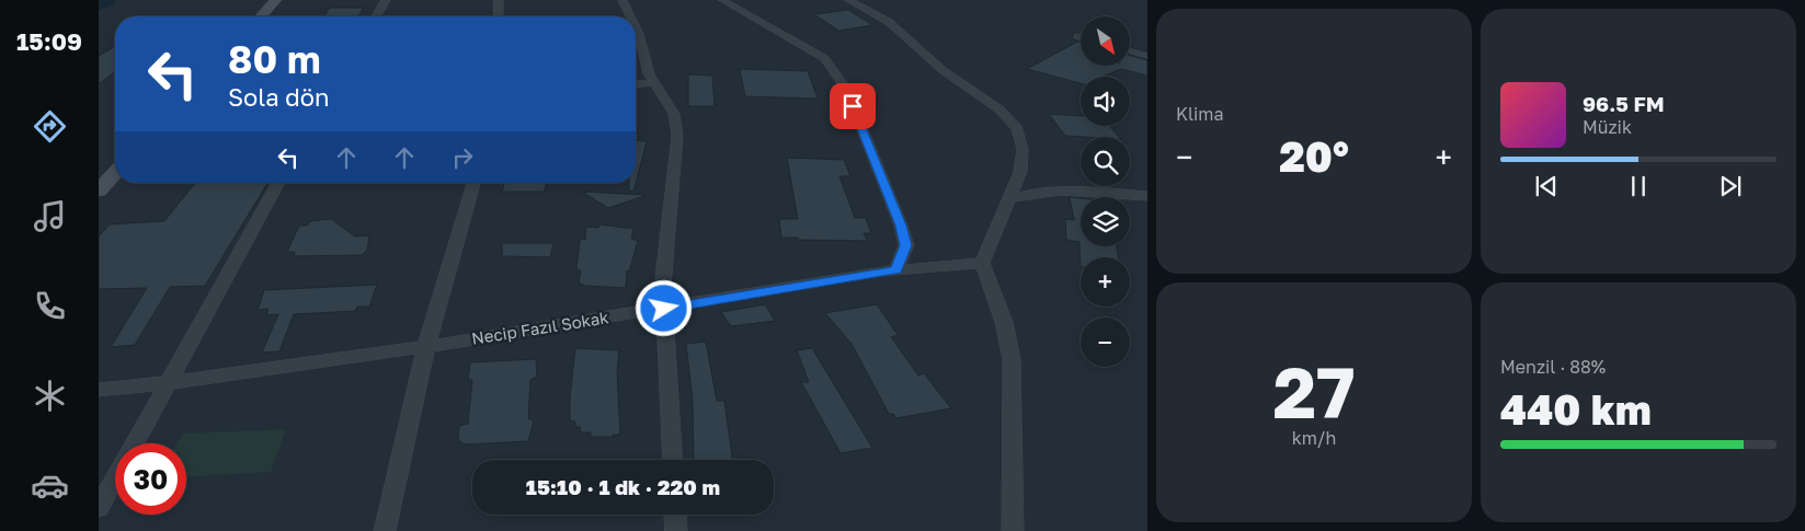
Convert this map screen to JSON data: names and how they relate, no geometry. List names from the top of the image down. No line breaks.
{"streets":{"street":["Necip Fazıl Sokak"]},"north":"bottom right","page":{"tabs":"15:09","tile":["Klima",["27","km/h"],["Menzil · 88%","440 km"]],"map_buttons":["+","−"],"turn":["80 m","Sola dön"],"song":["96.5 FM","Müzik"],"heat":["−","20°","+"],"limit":"30","trip":"15:10 · 1 dk · 220 m"}}
